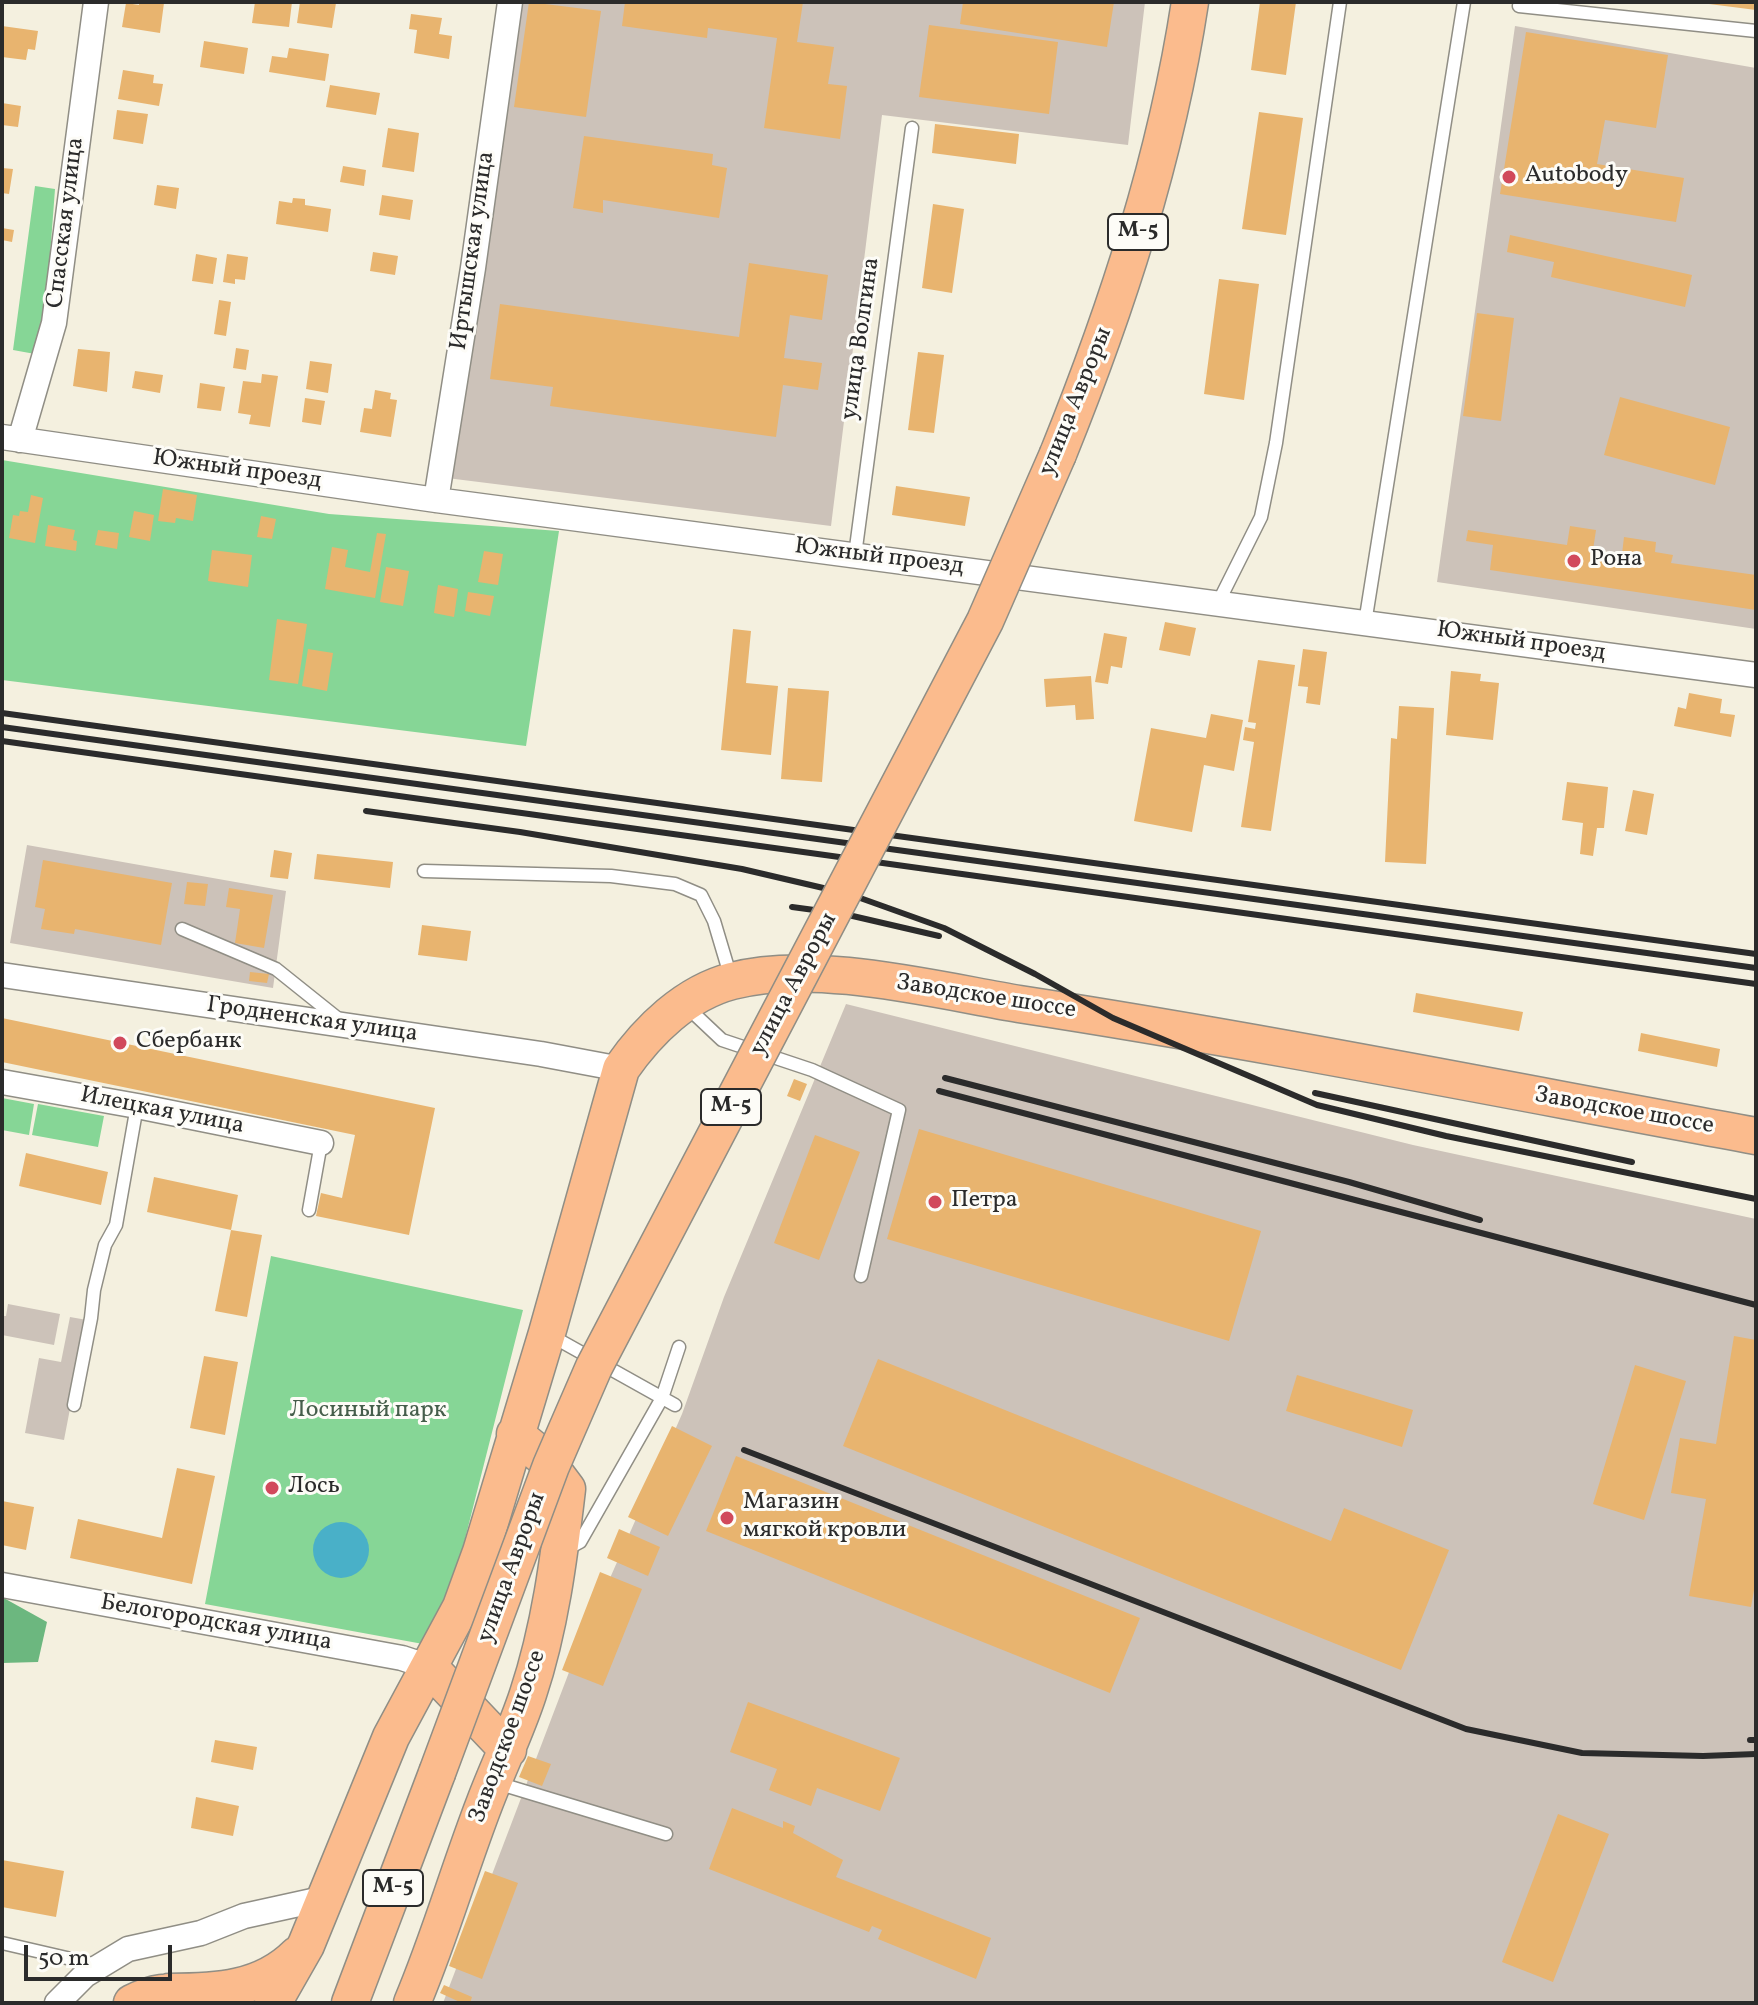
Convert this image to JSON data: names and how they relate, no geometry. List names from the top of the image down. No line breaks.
{"streets":{"main road":["М-5","улица Авроры","Заводское шоссе"],"street":["Спасская улица","Иртышская улица","Южный проезд","Гродненская улица","Илецкая улица","Белогородская улица"],"lane":["улица Волгина"]},"crossings":[["Спасская улица","Южный проезд"],["Иртышская улица","Южный проезд"],["улица Волгина","Южный проезд"],["Заводское шоссе","Гродненская улица"],["Заводское шоссе","Белогородская улица"]],"parks":["Лосиный парк"],"places":["Autobody","Рона","Сбербанк","Петра","Лось","Магазин мягкой кровли"],"scale_bar":"50 m"}
